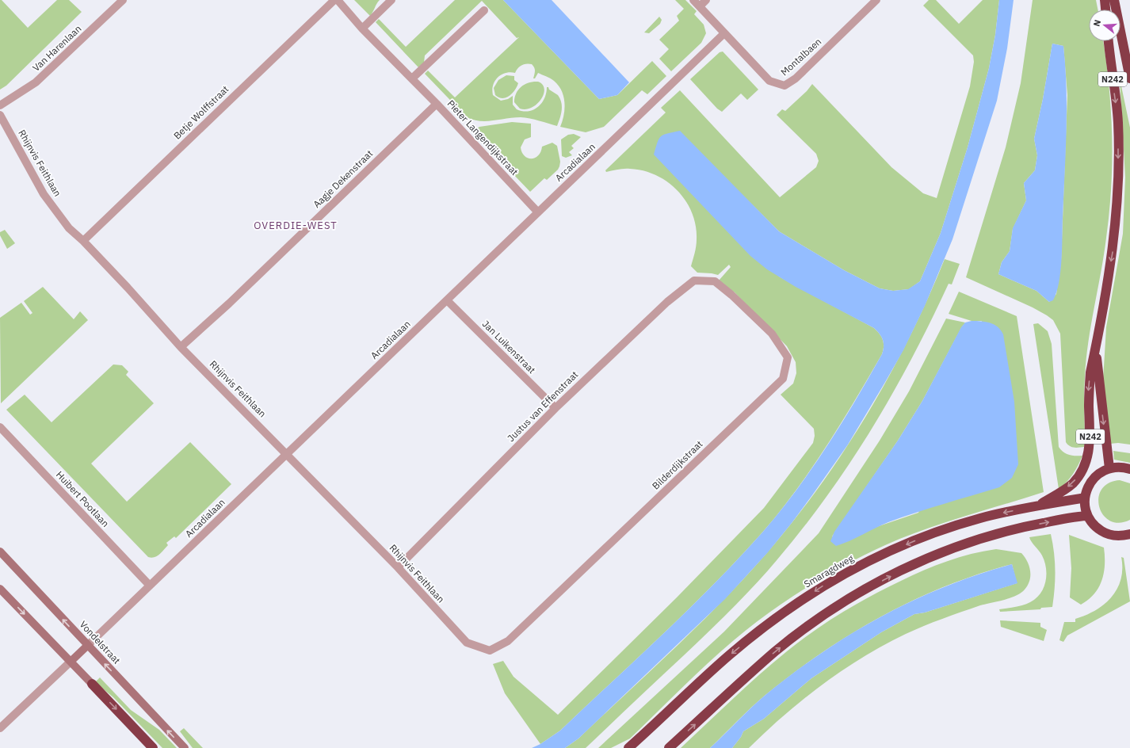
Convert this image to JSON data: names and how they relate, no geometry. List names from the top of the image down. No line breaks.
{"streets":{"highway":["N242","Smaragdweg"],"street":["Van Harenlaan","Montalbaen","Betje Wolffstraat","Pieter Langendijkstraat","Arcadialaan","Rhijnvis Feithlaan","Aagje Dekenstraat","Jan Luikenstraat","Justus van Effenstraat","Bilderdijkstraat","Huibert Pootlaan","Vondelstraat"]},"crossings":[["Montalbaen","Arcadialaan"],["N242","Smaragdweg"],["Betje Wolffstraat","Rhijnvis Feithlaan"],["Pieter Langendijkstraat","Arcadialaan"],["Pieter Langendijkstraat","Aagje Dekenstraat"],["Arcadialaan","Rhijnvis Feithlaan"],["Arcadialaan","Jan Luikenstraat"],["Arcadialaan","Huibert Pootlaan"],["Arcadialaan","Vondelstraat"],["Rhijnvis Feithlaan","Aagje Dekenstraat"],["Rhijnvis Feithlaan","Justus van Effenstraat"],["Rhijnvis Feithlaan","Bilderdijkstraat"],["Jan Luikenstraat","Justus van Effenstraat"],["Justus van Effenstraat","Bilderdijkstraat"]],"districts":["OVERDIE-WEST"],"north":"left"}
